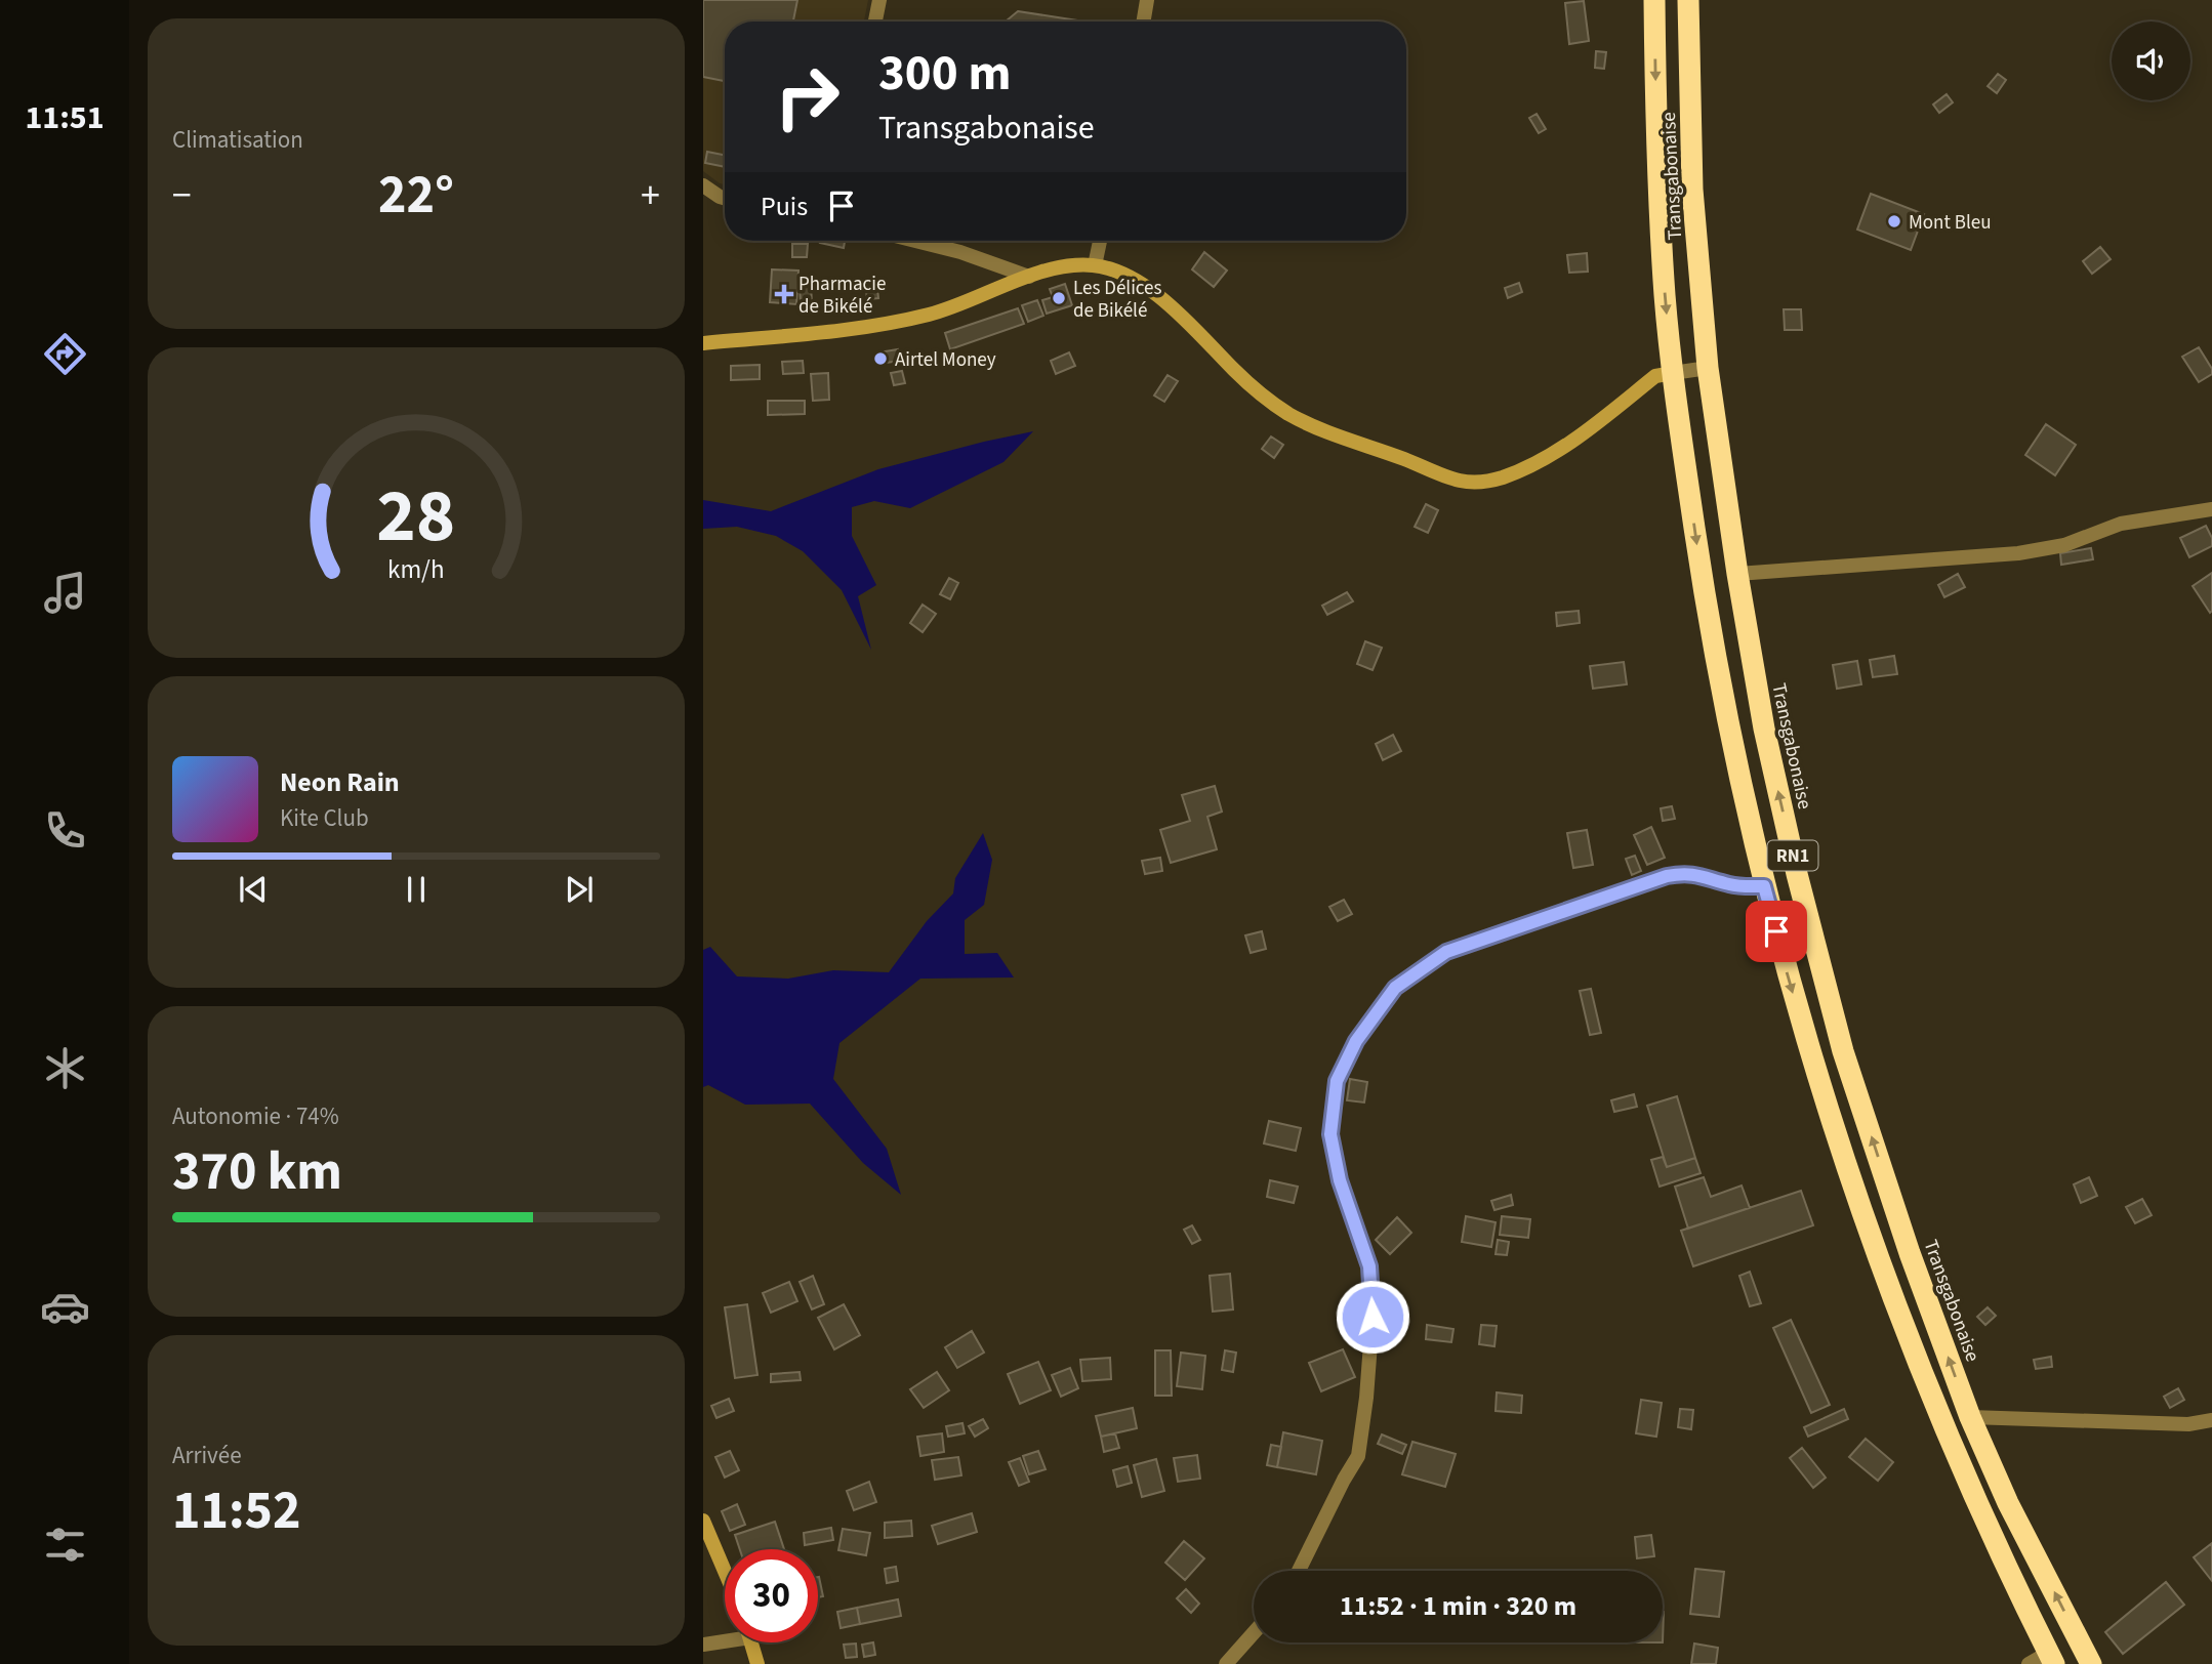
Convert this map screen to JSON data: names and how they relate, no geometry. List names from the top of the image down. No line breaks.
{"streets":{"highway":["Transgabonaise","RN1"]},"places":{"other":["Mont Bleu","Les Délices de Bikélé","Airtel Money"],"health":["Pharmacie de Bikélé"]},"page":{"tabs":"11:51","tile":["Climatisation",["Autonomie · 74%","370 km"],["Arrivée","11:52"]],"turn":["300 m","Transgabonaise"],"heat":["−","22°","+"],"then":"Puis","song":["Neon Rain","Kite Club"],"limit":"30","trip":"11:52 · 1 min · 320 m","gauge":["28","km/h"]}}
